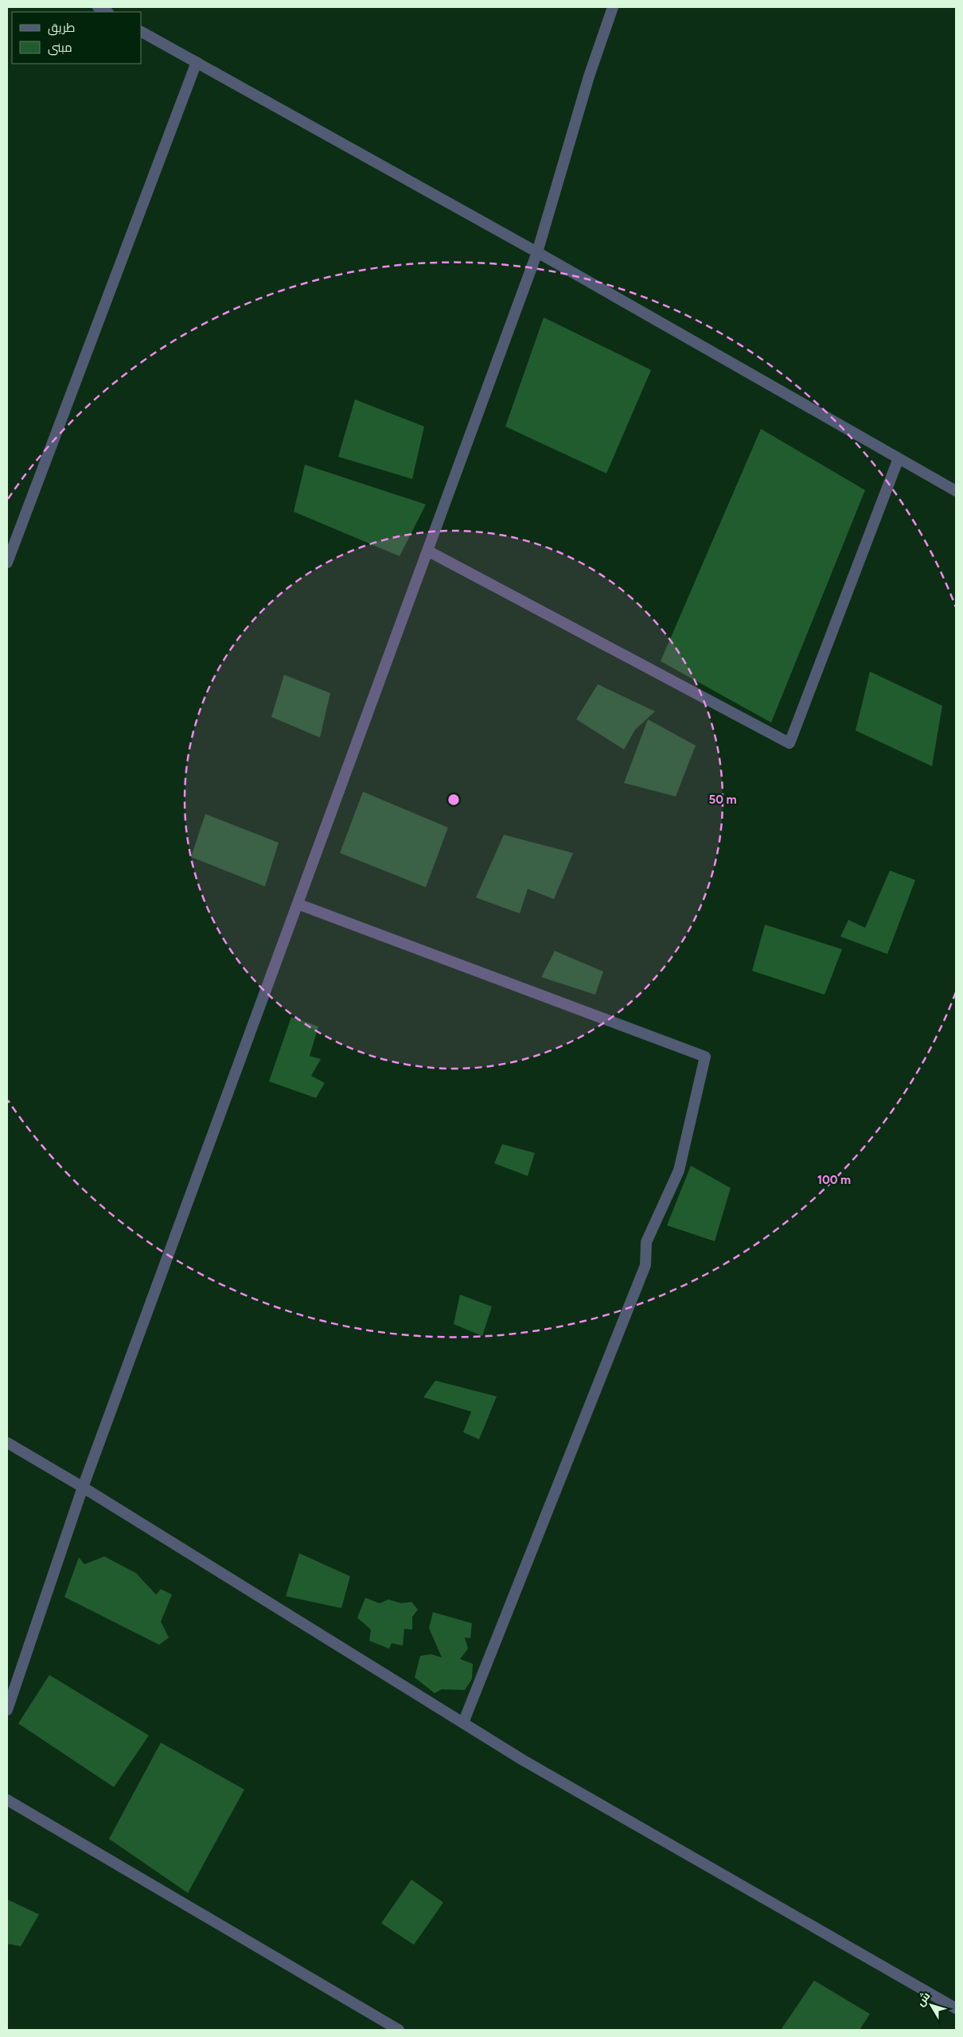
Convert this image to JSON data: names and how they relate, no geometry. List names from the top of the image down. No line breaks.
{"legend":["طريق","مبنى"],"north":"top left","rings":["50 m","100 m"]}
